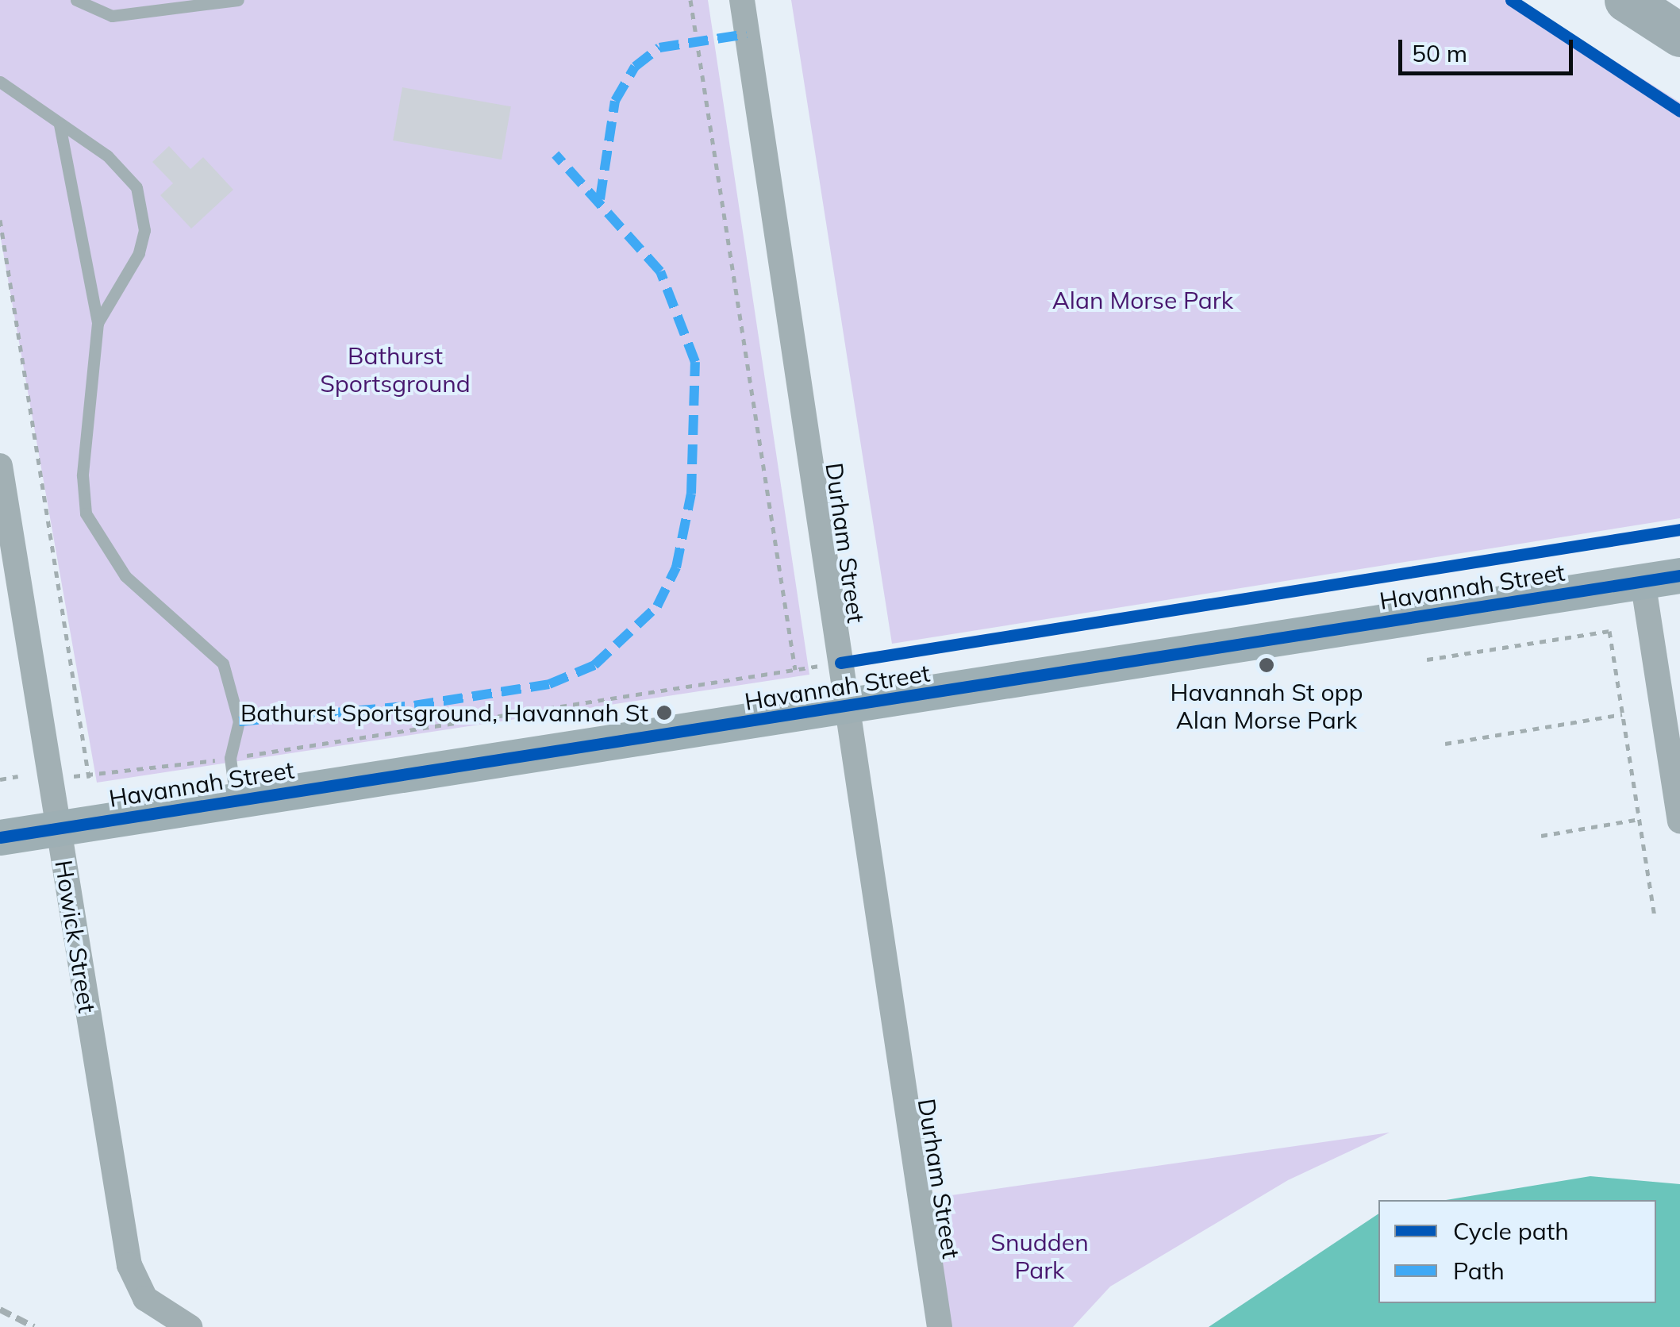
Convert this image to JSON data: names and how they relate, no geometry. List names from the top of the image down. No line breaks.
{"streets":{"street":["Durham Street","Havannah Street","Howick Street"]},"crossings":[["Durham Street","Havannah Street"],["Havannah Street","Howick Street"]],"parks":["Alan Morse Park","Bathurst Sportsground","Snudden Park"],"places":["Havannah St opp Alan Morse Park","Bathurst Sportsground, Havannah St"],"legend":["Cycle path","Path"],"scale_bar":"50 m"}
